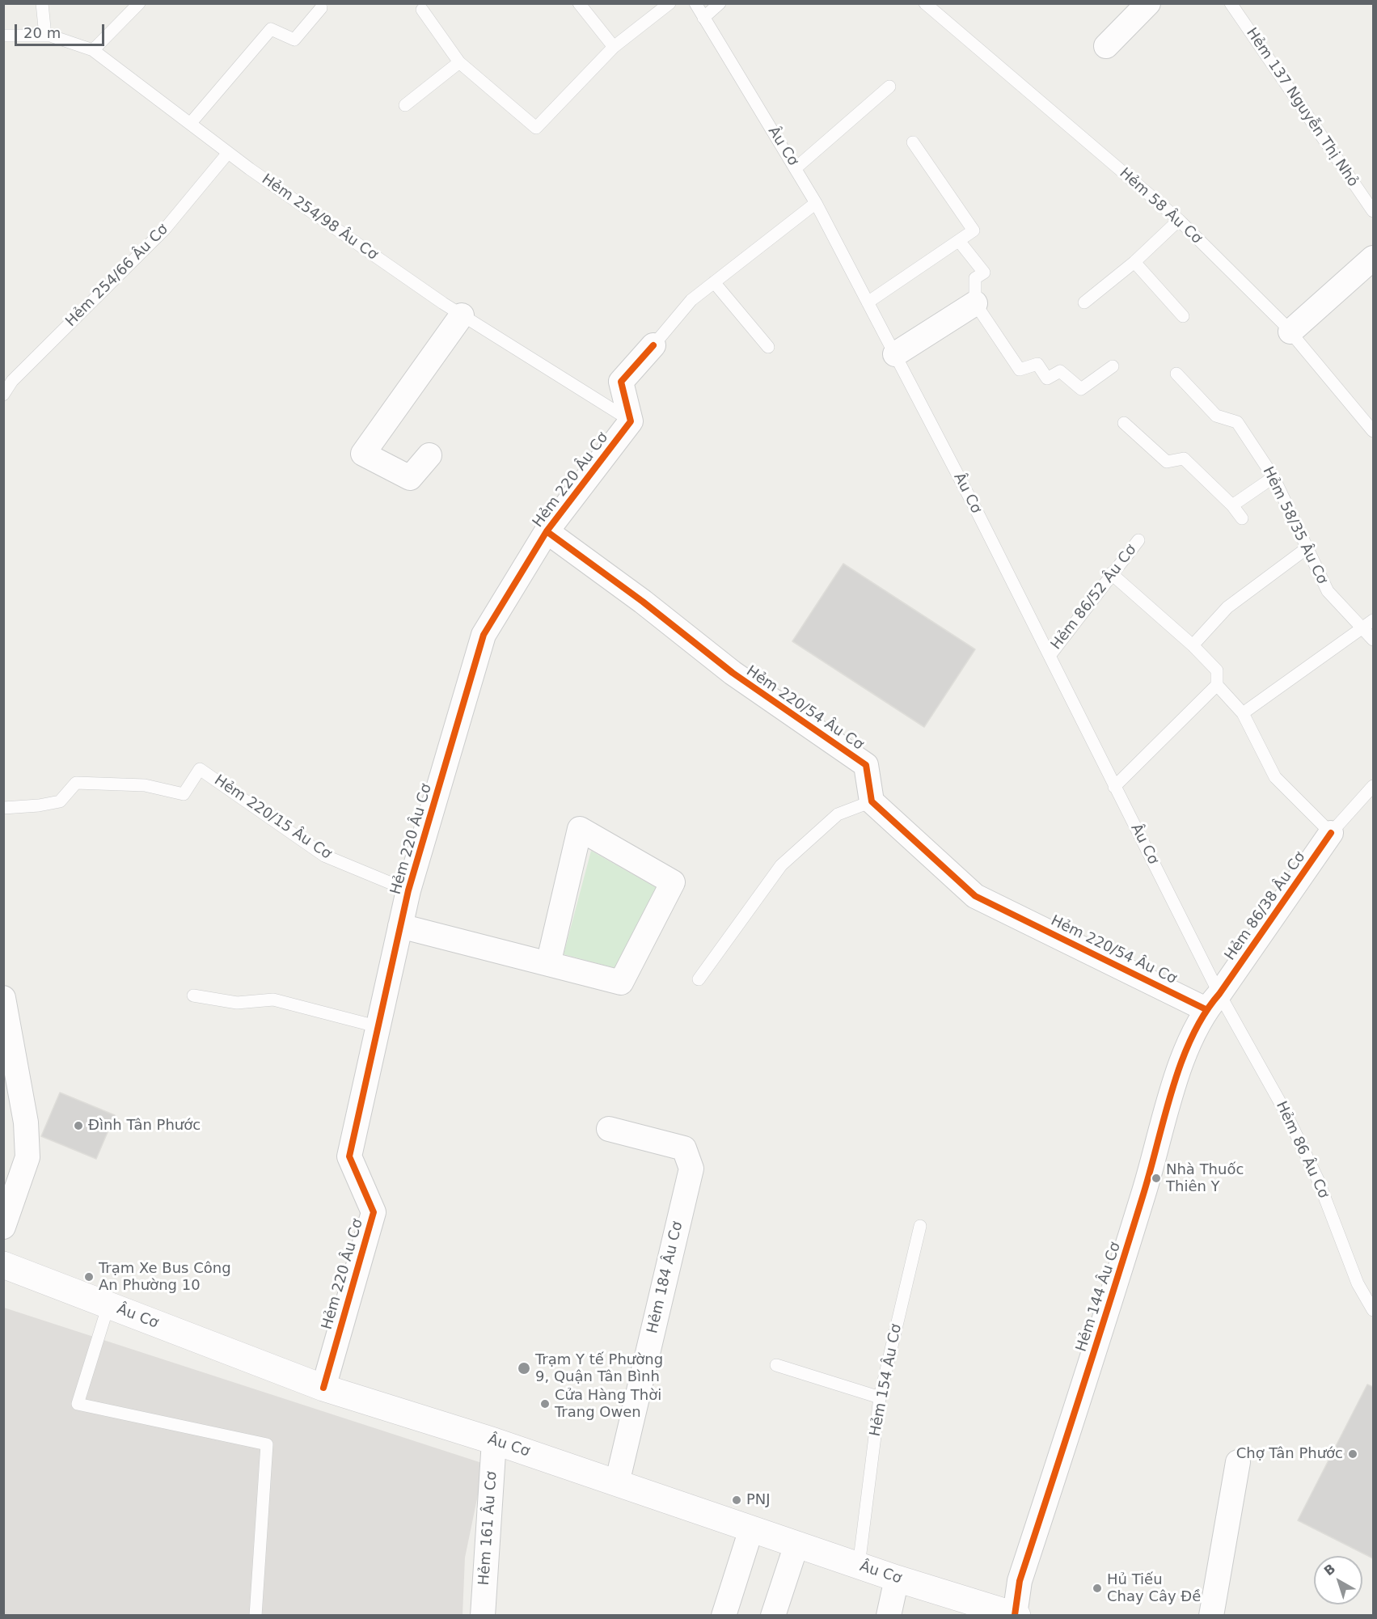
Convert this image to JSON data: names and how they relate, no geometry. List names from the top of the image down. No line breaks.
{"streets":{"main road":["Âu Cơ"],"street":["Hẻm 220 Âu Cơ","Hẻm 220/54 Âu Cơ","Hẻm 86/38 Âu Cơ","Hẻm 184 Âu Cơ","Hẻm 144 Âu Cơ","Hẻm 161 Âu Cơ"],"lane":["Hẻm 137 Nguyễn Thị Nhỏ","Hẻm 58 Âu Cơ","Hẻm 254/98 Âu Cơ","Hẻm 254/66 Âu Cơ","Hẻm 58/35 Âu Cơ","Hẻm 86/52 Âu Cơ","Hẻm 220/15 Âu Cơ","Hẻm 86 Âu Cơ","Hẻm 154 Âu Cơ"]},"crossings":[["Âu Cơ","Hẻm 220 Âu Cơ"],["Âu Cơ","Hẻm 86/52 Âu Cơ"],["Âu Cơ","Hẻm 220/54 Âu Cơ"],["Âu Cơ","Hẻm 86/38 Âu Cơ"],["Âu Cơ","Hẻm 86 Âu Cơ"],["Âu Cơ","Hẻm 184 Âu Cơ"],["Âu Cơ","Hẻm 144 Âu Cơ"],["Âu Cơ","Hẻm 154 Âu Cơ"],["Âu Cơ","Hẻm 161 Âu Cơ"],["Hẻm 254/98 Âu Cơ","Hẻm 254/66 Âu Cơ"],["Hẻm 254/98 Âu Cơ","Hẻm 220 Âu Cơ"],["Hẻm 220 Âu Cơ","Hẻm 220/54 Âu Cơ"],["Hẻm 220 Âu Cơ","Hẻm 220/15 Âu Cơ"],["Hẻm 220/54 Âu Cơ","Hẻm 86/38 Âu Cơ"],["Hẻm 220/54 Âu Cơ","Hẻm 86 Âu Cơ"],["Hẻm 220/54 Âu Cơ","Hẻm 144 Âu Cơ"],["Hẻm 86/38 Âu Cơ","Hẻm 86 Âu Cơ"],["Hẻm 86/38 Âu Cơ","Hẻm 144 Âu Cơ"],["Hẻm 86 Âu Cơ","Hẻm 144 Âu Cơ"]],"places":["Đình Tân Phước","Nhà Thuốc Thiên Y","Trạm Xe Bus Công An Phường 10","Trạm Y tế Phường 9, Quận Tân Bình","Cửa Hàng Thời Trang Owen","Chợ Tân Phước","PNJ","Hủ Tiếu Chay Cây Đề"],"scale_bar":"20 m","north":"top left"}
